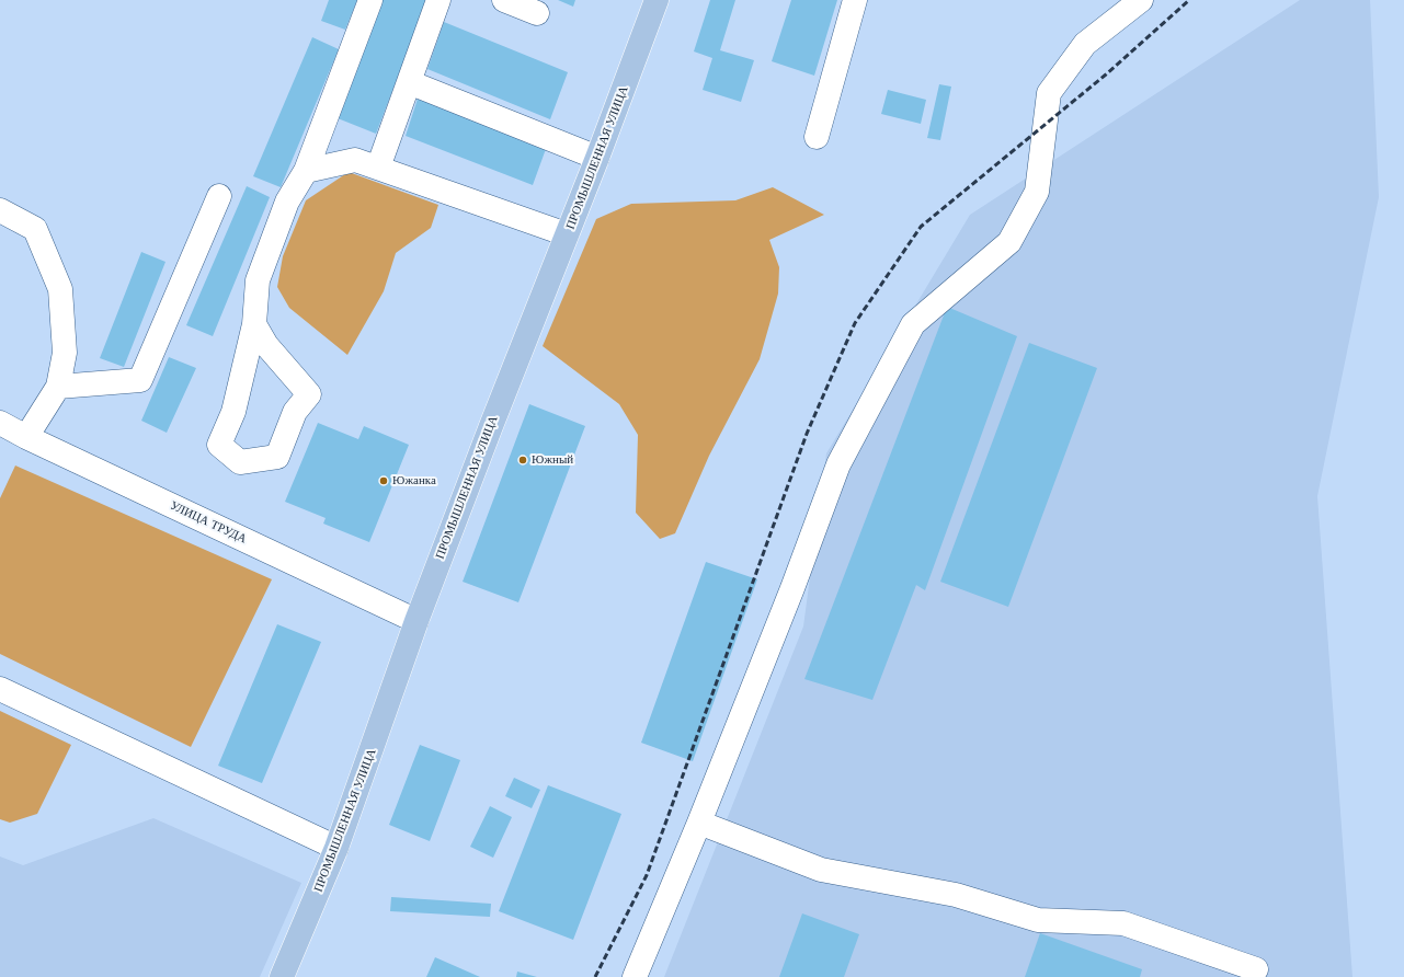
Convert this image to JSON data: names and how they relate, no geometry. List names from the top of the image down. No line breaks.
{"streets":{"main road":["ПРОМЫШЛЕННАЯ УЛИЦА"],"street":["УЛИЦА ТРУДА"]},"crossings":[["ПРОМЫШЛЕННАЯ УЛИЦА","УЛИЦА ТРУДА"]],"places":["Южный","Южанка"]}
